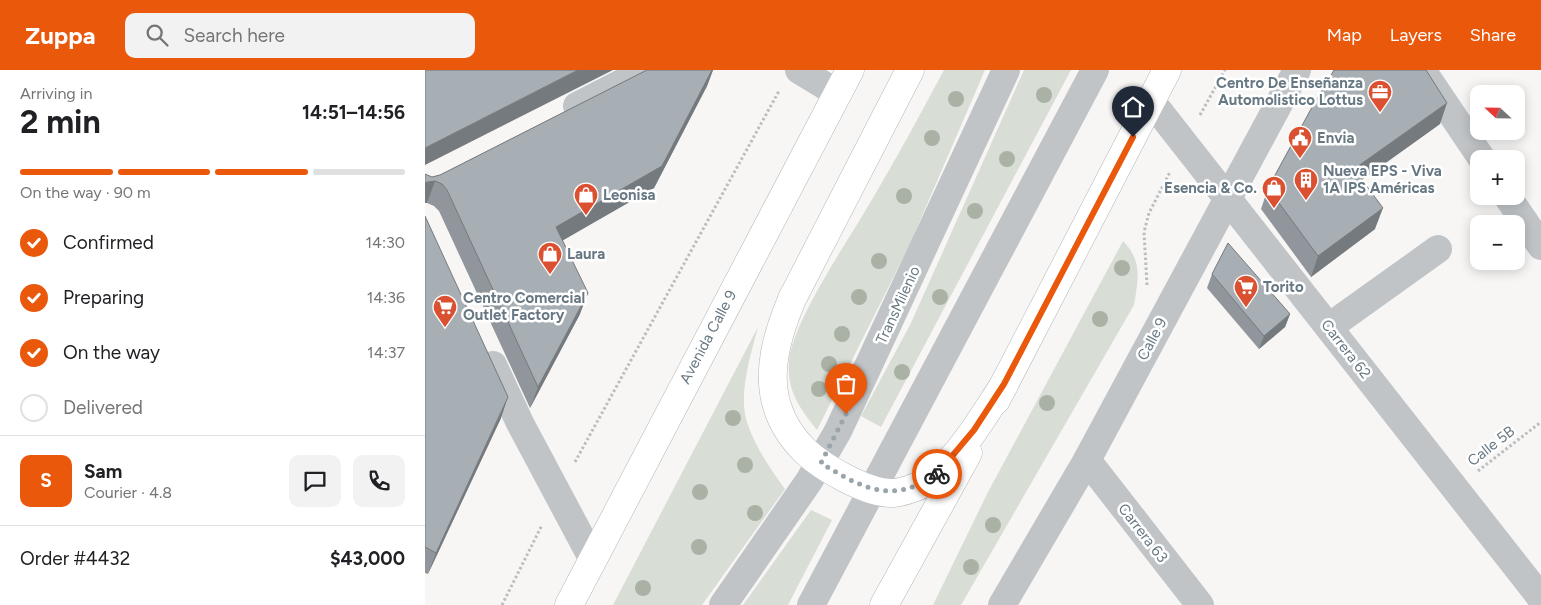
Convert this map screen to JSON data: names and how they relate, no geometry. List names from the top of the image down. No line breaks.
{"streets":{"highway":["Avenida Calle 9"],"street":["TransMilenio","Calle 9","Carrera 62","Carrera 63"],"path":["Calle 5B"]},"crossings":[["Calle 9","Carrera 62"],["Calle 9","Carrera 63"],["Carrera 62","Calle 5B"]],"places":{"office":["Centro De Enseñanza Automolistico Lottus"],"public building":["Envia"],"building":["Nueva EPS - Viva 1A IPS Américas"],"shop":["Esencia & Co.","Leonisa","Laura"],"supermarket":["Torito","Centro Comercial Outlet Factory"]},"north":"left","page":{"header":"Zuppa","search":"Search here","nav":["Map","Layers","Share"],"heading":["2 min","Arriving in","14:51–14:56"],"panel":["Sam","Courier · 4.8","Order #4432","$43,000"],"map_buttons":["+","−"],"bar":"On the way · 90 m","list":[["Confirmed","14:30"],["Preparing","14:36"],["On the way","14:37"],"Delivered"],"round":"S"}}
